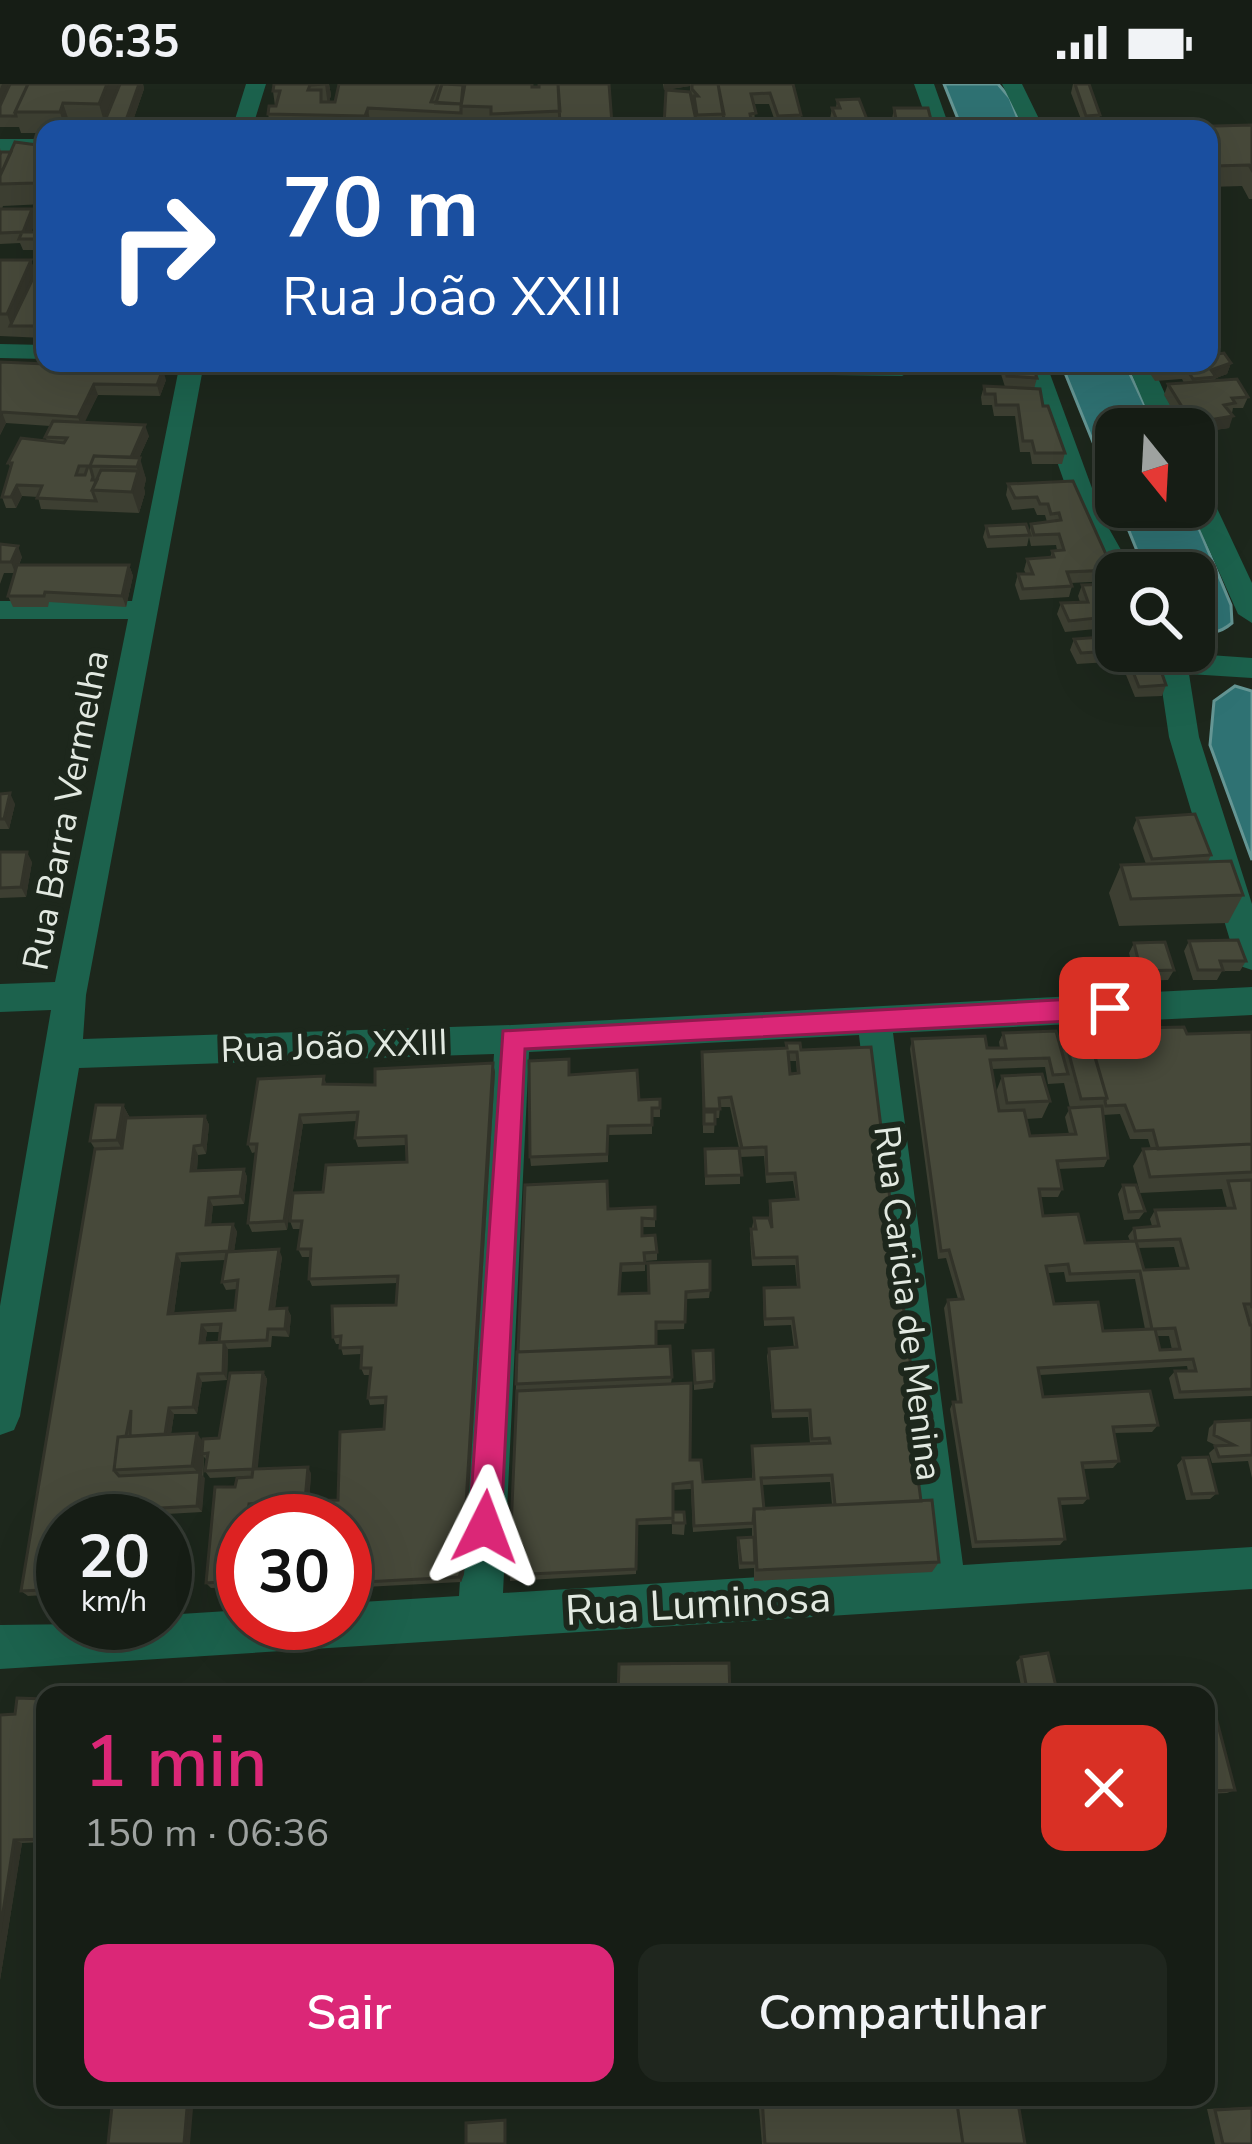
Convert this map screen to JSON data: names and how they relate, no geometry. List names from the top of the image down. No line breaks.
{"streets":{"street":["Rua Barra Vermelha","Rua João XXIII","Rua Caricia de Menina","Rua Luminosa"]},"crossings":[["Rua Barra Vermelha","Rua João XXIII"],["Rua João XXIII","Rua Caricia de Menina"],["Rua Caricia de Menina","Rua Luminosa"]],"north":"bottom","page":{"status":"06:35","turn":["70 m","Rua João XXIII"],"speed":"20 km/h","limit":"30","heading":["1 min","150 m · 06:36"],"buttons":["Sair","Compartilhar"]}}
